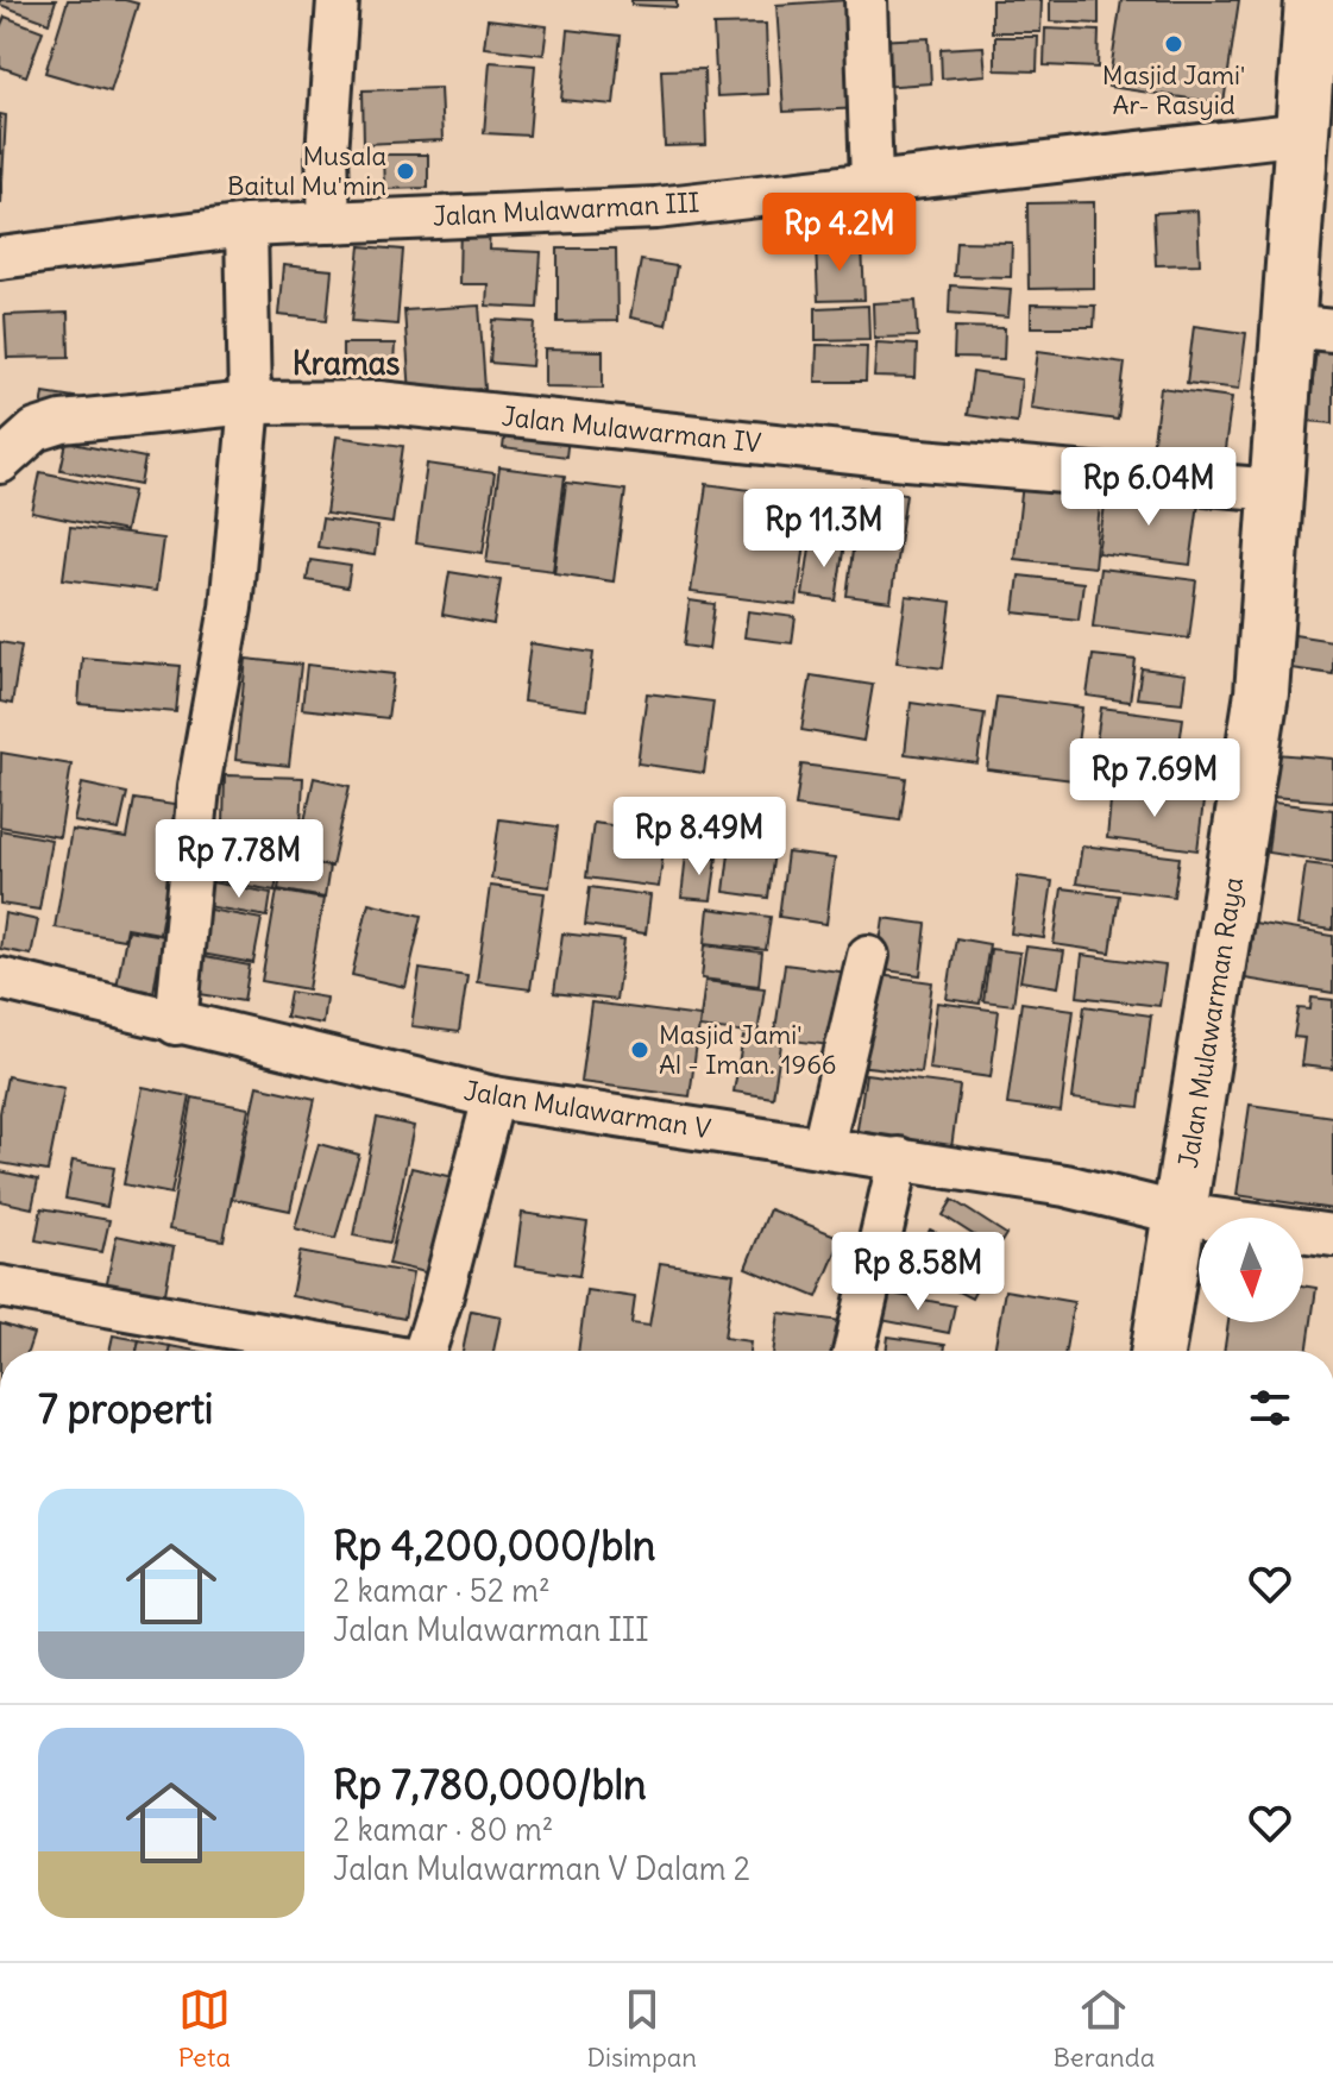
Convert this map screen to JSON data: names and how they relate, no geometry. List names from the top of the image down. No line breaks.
{"streets":{"main road":["Jalan Mulawarman Raya"],"street":["Jalan Mulawarman III","Jalan Mulawarman IV","Jalan Mulawarman V"]},"crossings":[["Jalan Mulawarman III","Jalan Mulawarman Raya"],["Jalan Mulawarman IV","Jalan Mulawarman Raya"],["Jalan Mulawarman Raya","Jalan Mulawarman V"]],"districts":["Kramas"],"places":["Masjid Jami' Ar- Rasyid","Musala Baitul Mu'min","Masjid Jami' Al - Iman. 1966"],"north":"bottom","page":{"price":["Rp 4.2M","Rp 6.04M","Rp 11.3M","Rp 7.69M","Rp 8.49M","Rp 7.78M","Rp 8.58M"],"heading":"7 properti","list":[{"name":"Rp 4,200,000/bln","note":"2 kamar · 52 m² · Jalan Mulawarman III"},{"name":"Rp 7,780,000/bln","note":"2 kamar · 80 m² · Jalan Mulawarman V Dalam 2"}],"tabs":["Peta","Disimpan","Beranda"]}}
